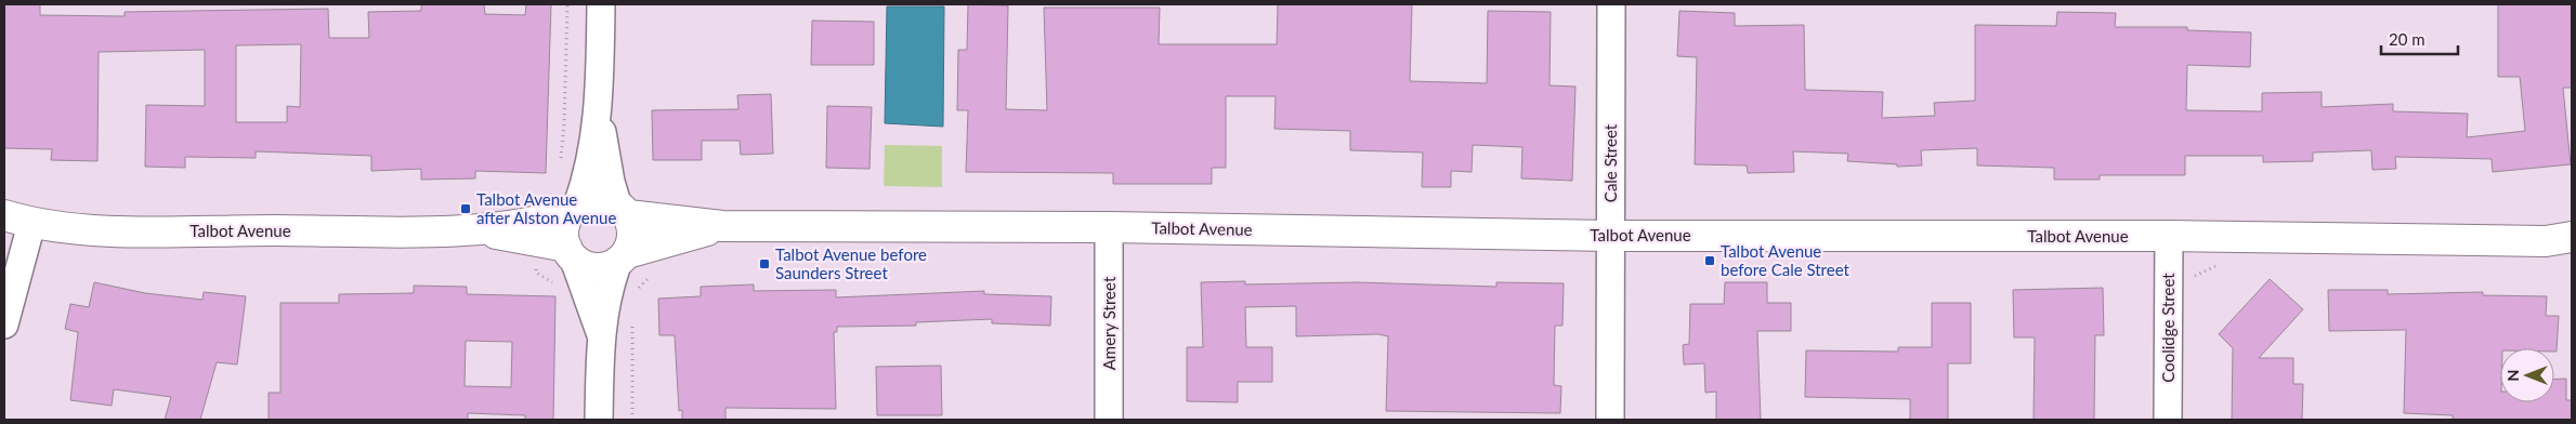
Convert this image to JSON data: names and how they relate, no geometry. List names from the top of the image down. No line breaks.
{"streets":{"street":["Cale Street","Talbot Avenue","Amery Street","Coolidge Street"]},"crossings":[["Cale Street","Talbot Avenue"],["Talbot Avenue","Amery Street"],["Talbot Avenue","Coolidge Street"]],"places":{"transit":["Talbot Avenue after Alston Avenue","Talbot Avenue before Cale Street","Talbot Avenue before Saunders Street"]},"scale_bar":"20 m","north":"left"}
